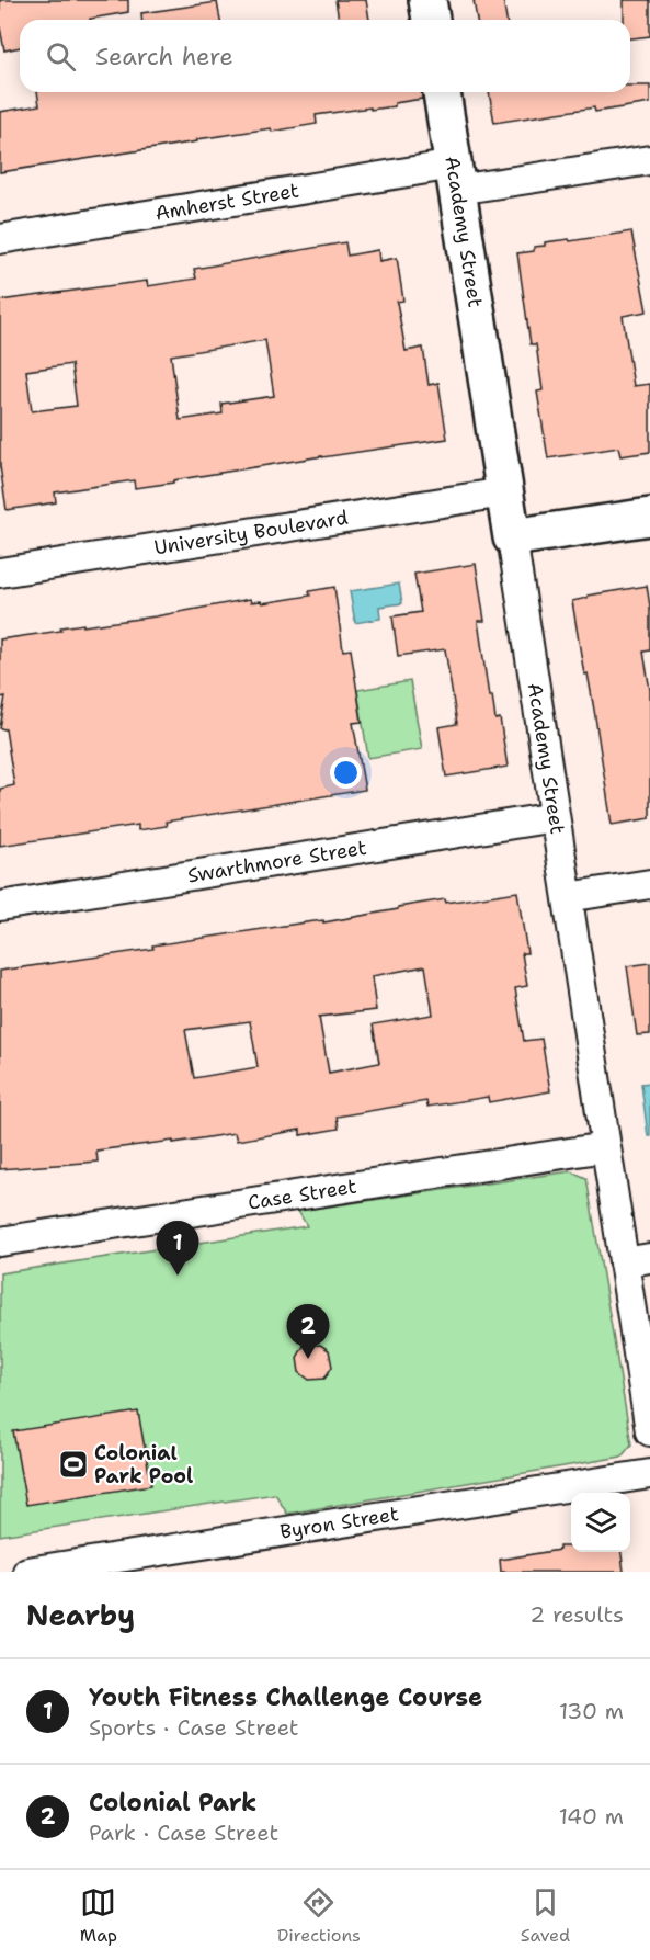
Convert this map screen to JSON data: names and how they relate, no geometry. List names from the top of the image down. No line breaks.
{"streets":{"street":["Amherst Street","Academy Street","University Boulevard","Swarthmore Street","Case Street","Byron Street"]},"crossings":[["Amherst Street","Academy Street"],["Academy Street","University Boulevard"],["Academy Street","Swarthmore Street"],["Academy Street","Case Street"]],"places":{"sports":["Colonial Park Pool"]},"page":{"search":"Search here","pins":["1","2"],"heading":["Nearby","2 results"],"list":[{"mark":"1","name":"Youth Fitness Challenge Course","note":"Sports · Case Street","value":"130 m"},{"mark":"2","name":"Colonial Park","note":"Park · Case Street","value":"140 m"}],"nav":["Map","Directions","Saved"]}}
